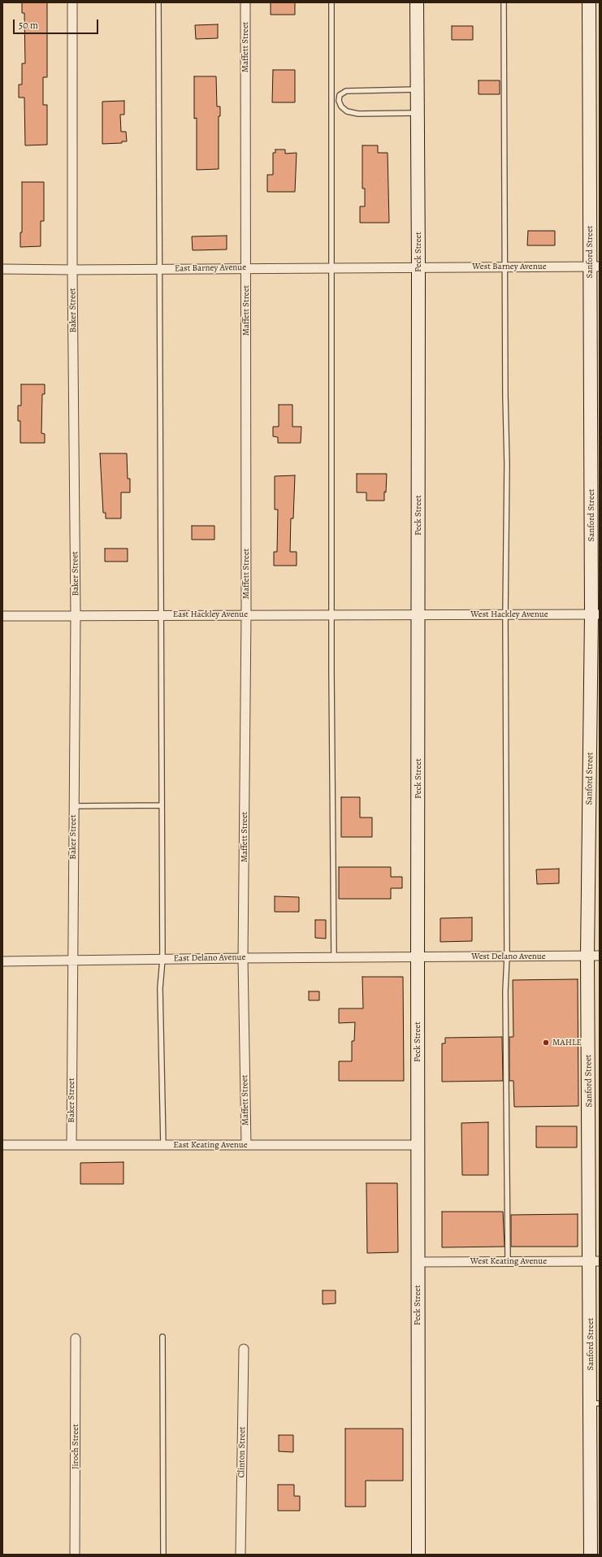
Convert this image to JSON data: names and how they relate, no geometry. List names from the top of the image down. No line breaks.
{"streets":{"street":["Maffett Street","Peck Street","Sanford Street","West Barney Avenue","East Barney Avenue","Baker Street","East Hackley Avenue","West Hackley Avenue","West Delano Avenue","East Delano Avenue","East Keating Avenue","West Keating Avenue","Jiroch Street","Clinton Street"]},"crossings":[["Maffett Street","East Barney Avenue"],["Maffett Street","East Hackley Avenue"],["Maffett Street","East Delano Avenue"],["Maffett Street","East Keating Avenue"],["Peck Street","West Barney Avenue"],["Peck Street","East Barney Avenue"],["Peck Street","East Hackley Avenue"],["Peck Street","West Hackley Avenue"],["Peck Street","West Delano Avenue"],["Peck Street","East Delano Avenue"],["Peck Street","East Keating Avenue"],["Peck Street","West Keating Avenue"],["Sanford Street","West Barney Avenue"],["Sanford Street","West Hackley Avenue"],["Sanford Street","West Delano Avenue"],["Sanford Street","West Keating Avenue"],["West Barney Avenue","East Barney Avenue"],["East Barney Avenue","Baker Street"],["Baker Street","East Hackley Avenue"],["Baker Street","East Delano Avenue"],["Baker Street","East Keating Avenue"],["East Hackley Avenue","West Hackley Avenue"],["West Delano Avenue","East Delano Avenue"]],"places":["MAHLE"],"scale_bar":"50 m"}
